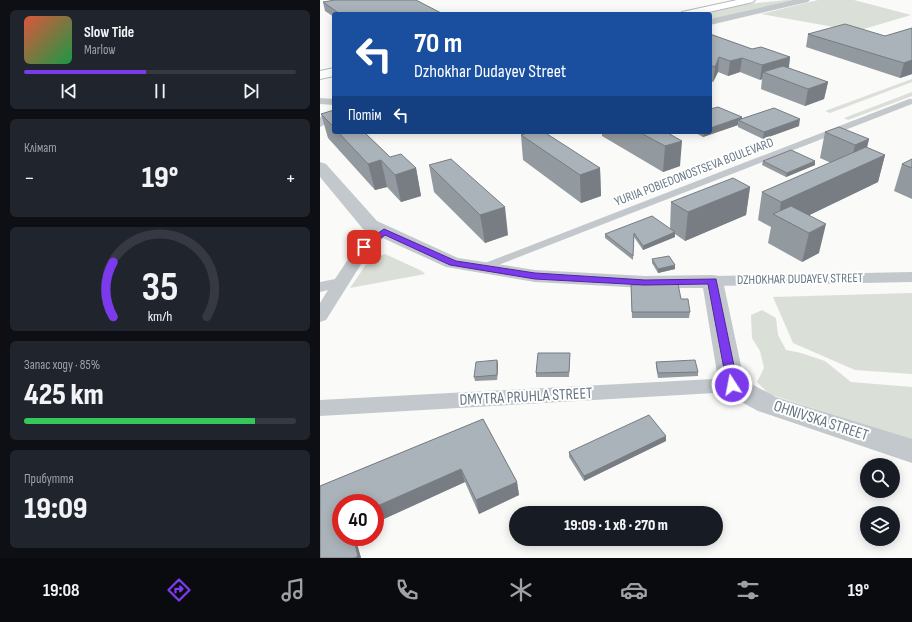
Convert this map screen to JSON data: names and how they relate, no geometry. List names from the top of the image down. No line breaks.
{"streets":{"street":["YURIIA POBIEDONOSTSEVA BOULEVARD","DZHOKHAR DUDAYEV STREET","DMYTRA PRUHLA STREET","OHNIVSKA STREET"]},"crossings":[["YURIIA POBIEDONOSTSEVA BOULEVARD","DZHOKHAR DUDAYEV STREET"],["DMYTRA PRUHLA STREET","OHNIVSKA STREET"]],"page":{"turn":["70 m","Dzhokhar Dudayev Street"],"song":["Slow Tide","Marlow"],"then":"Потім","tile":["Клімат",["Запас ходу · 85%","425 km"],["Прибуття","19:09"]],"heat":["−","19°","+"],"limit":"40","trip":"19:09 · 1 хв · 270 m","tabs":["19:08","19°"],"gauge":["35","km/h"]}}
